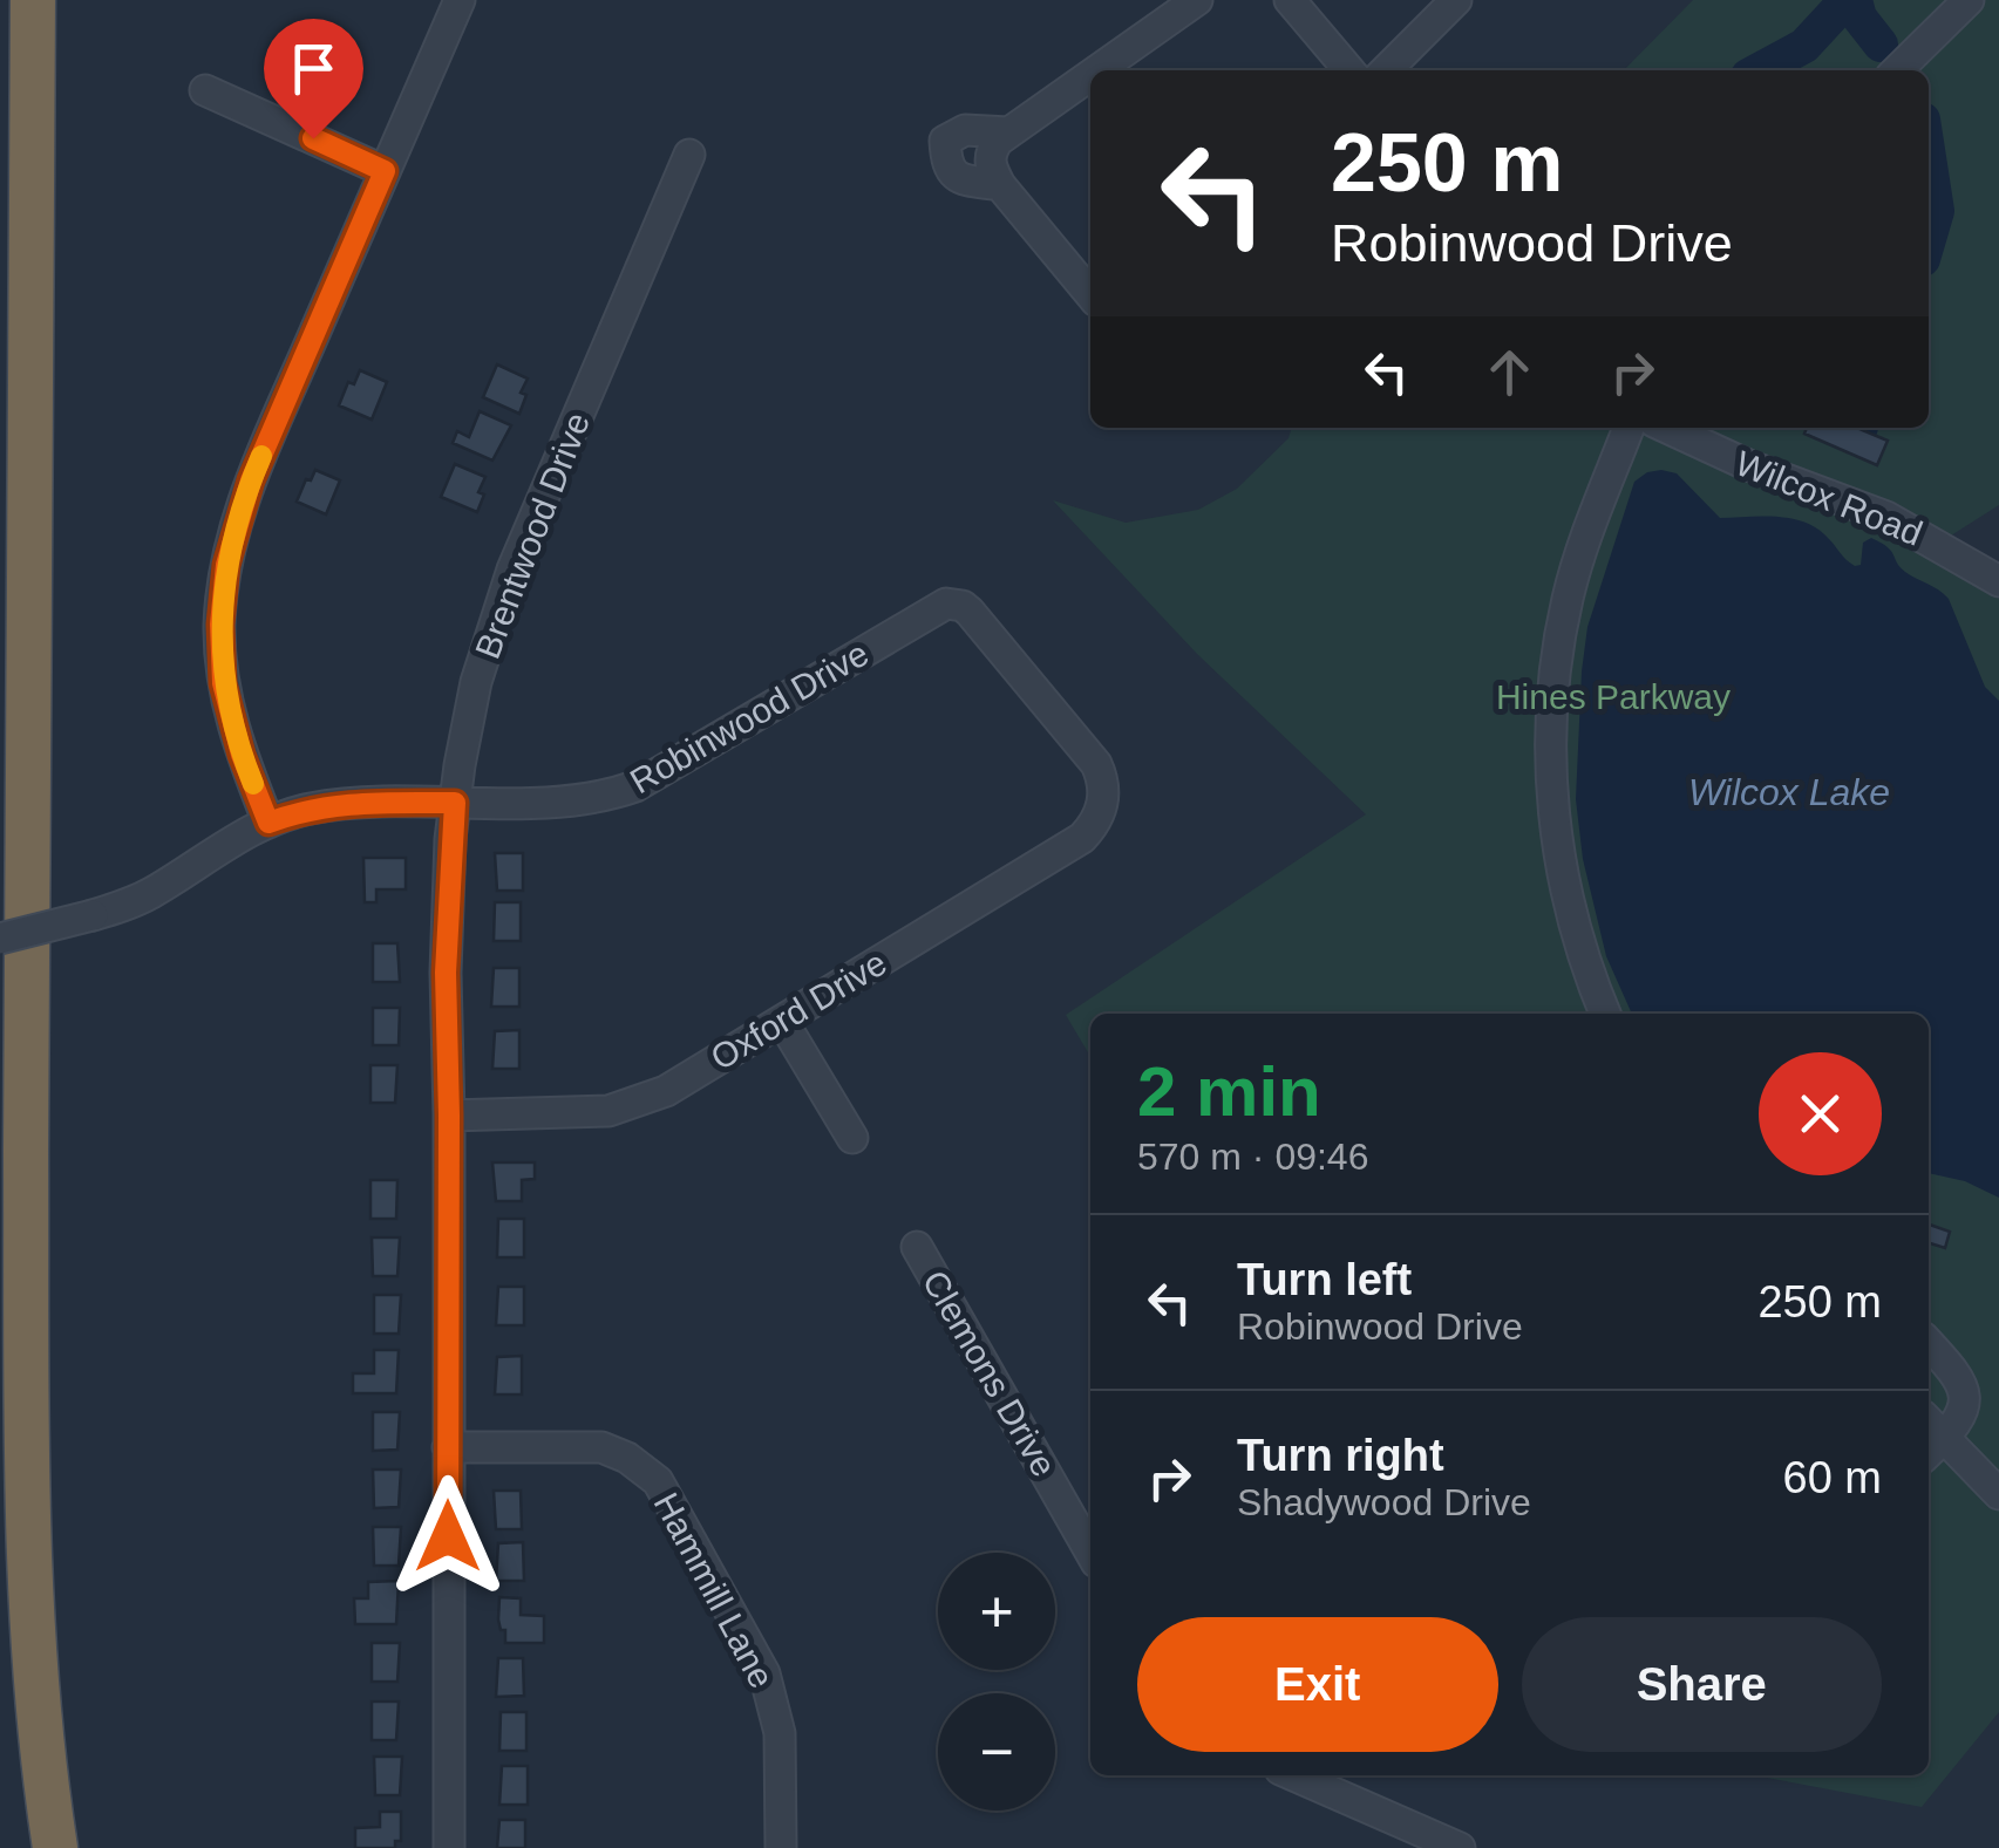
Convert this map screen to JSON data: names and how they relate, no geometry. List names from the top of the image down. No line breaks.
{"streets":{"street":["Wilcox Road","Brentwood Drive","Robinwood Drive","Oxford Drive","Clemons Drive","Hammill Lane"]},"crossings":[["Brentwood Drive","Robinwood Drive"],["Brentwood Drive","Oxford Drive"],["Brentwood Drive","Hammill Lane"],["Robinwood Drive","Oxford Drive"]],"water":["Wilcox Lake"],"parks":["Hines Parkway"],"page":{"turn":["250 m","Robinwood Drive"],"heading":["2 min","570 m · 09:46"],"list":[{"name":"Turn left","note":"Robinwood Drive","value":"250 m"},{"name":"Turn right","note":"Shadywood Drive","value":"60 m"}],"map_buttons":["+","−"],"buttons":["Exit","Share"]}}
